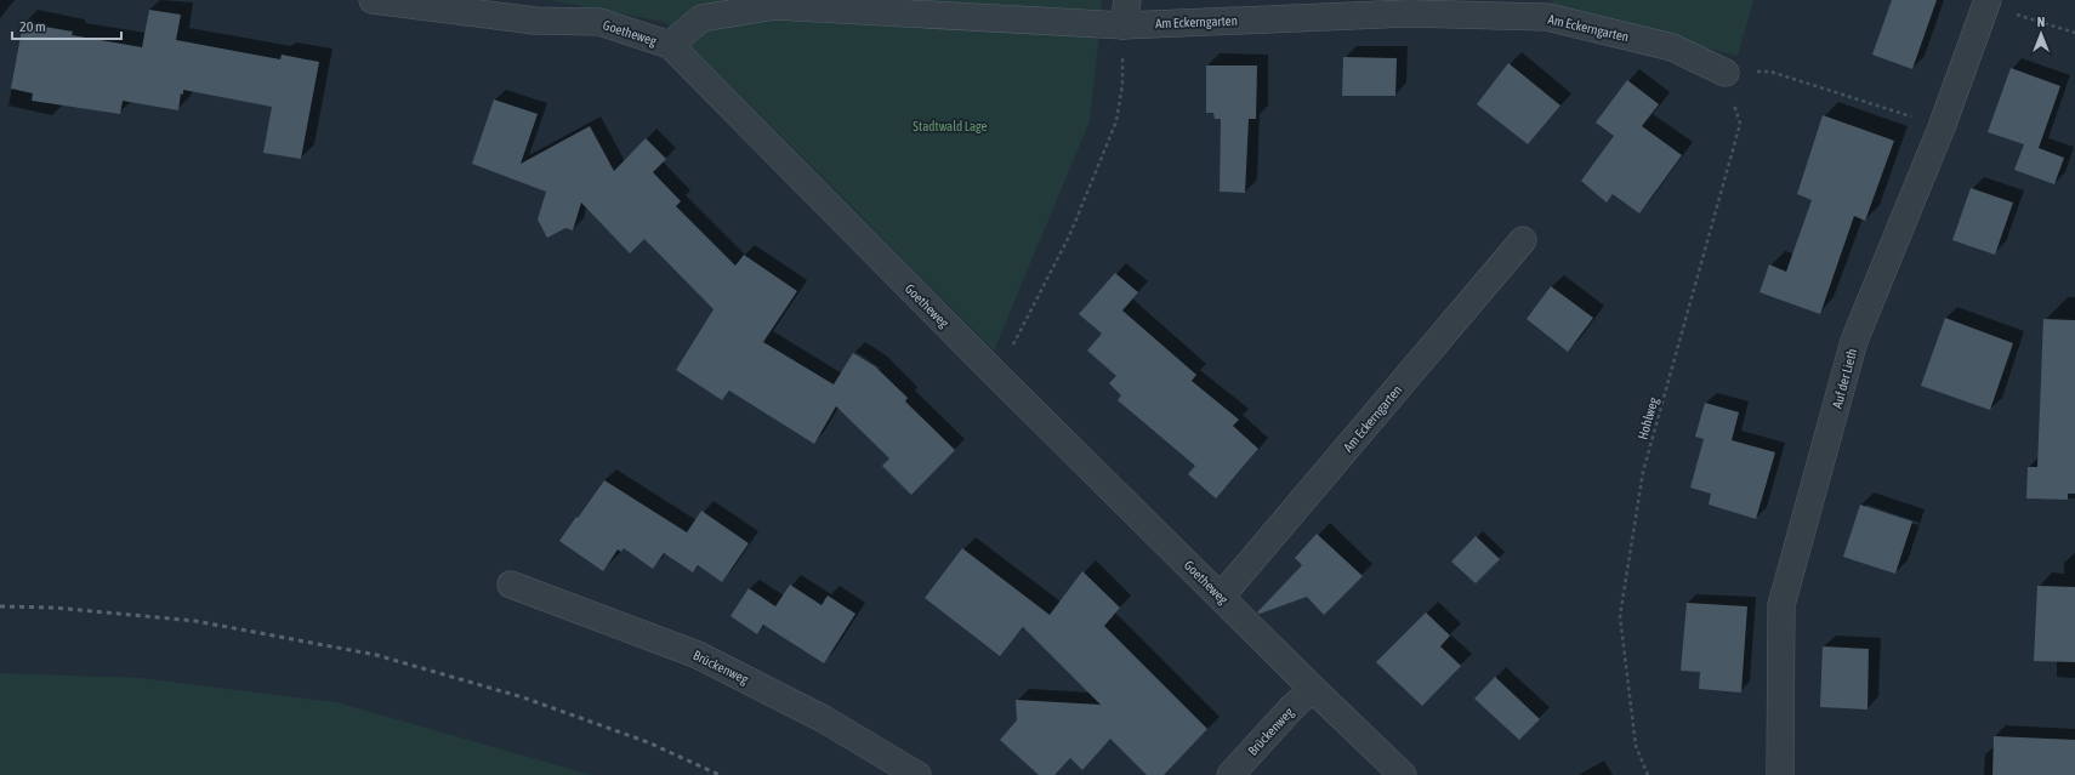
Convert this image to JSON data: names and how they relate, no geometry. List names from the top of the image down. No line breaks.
{"streets":{"street":["Am Eckerngarten","Goetheweg","Auf der Lieth","Brückenweg"],"path":["Hohlweg"]},"crossings":[["Am Eckerngarten","Goetheweg"],["Am Eckerngarten","Hohlweg"],["Goetheweg","Brückenweg"]],"parks":["Stadtwald Lage"],"scale_bar":"20 m","north":"top"}
